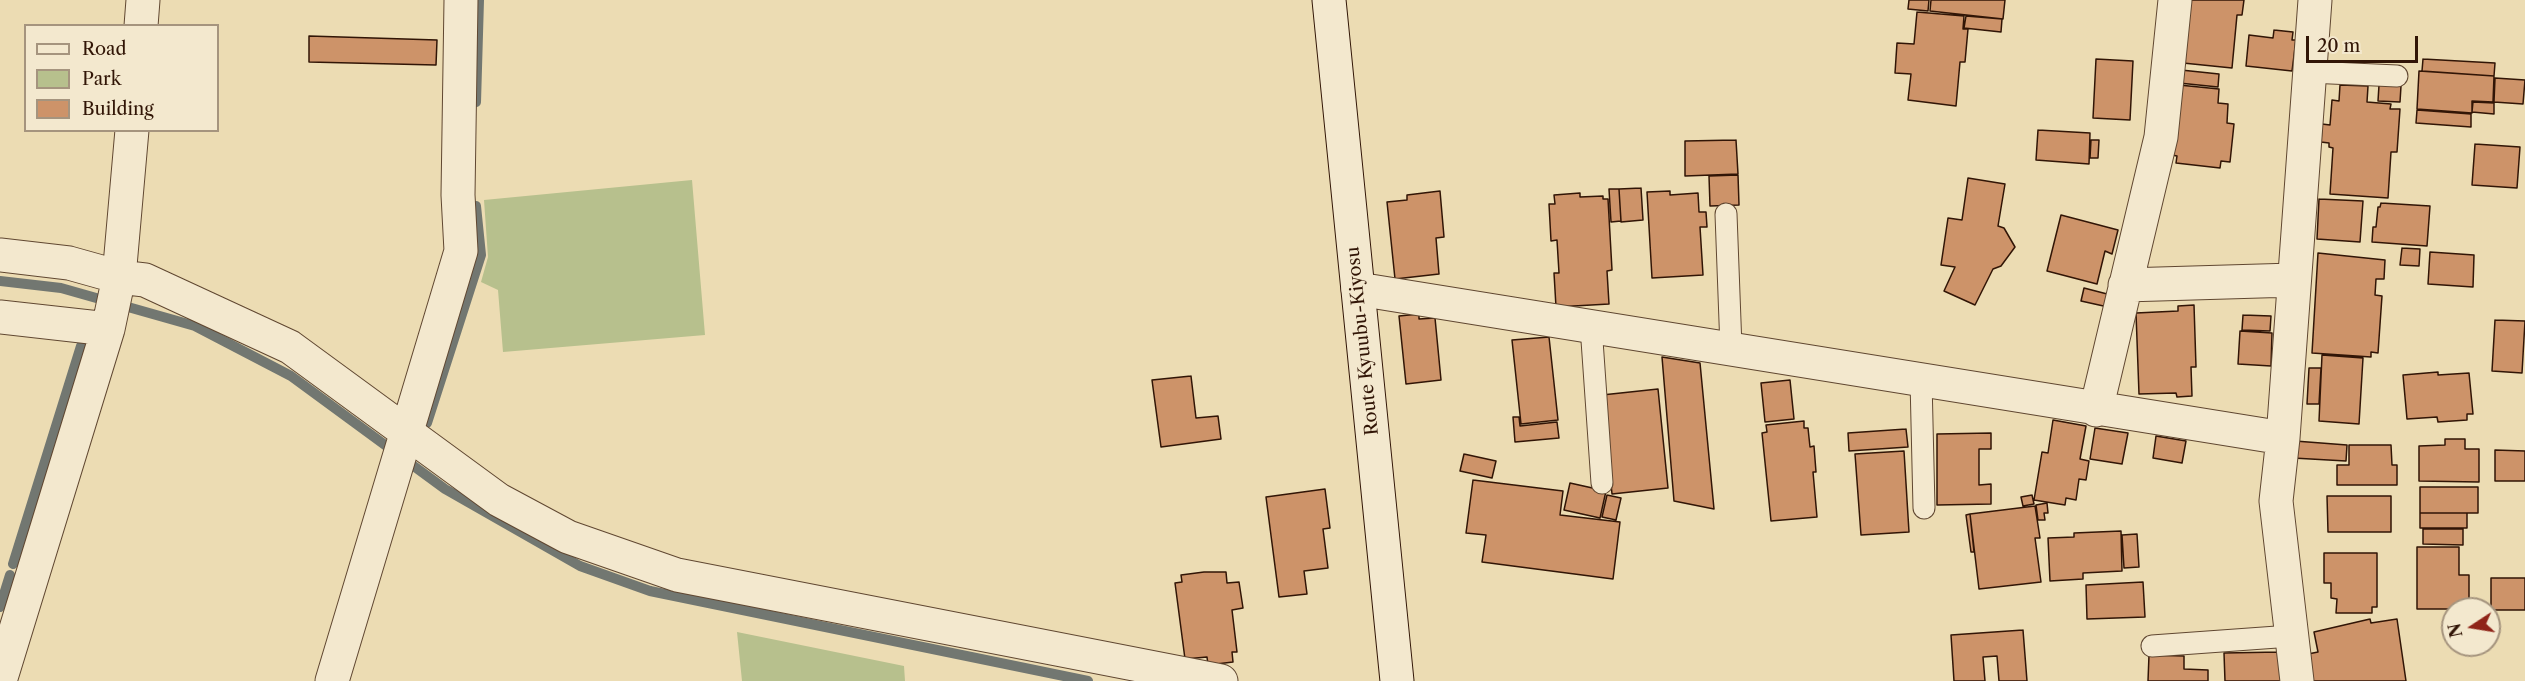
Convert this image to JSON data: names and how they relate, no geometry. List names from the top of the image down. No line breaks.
{"streets":{"street":["Route Kyuubu-Kiyosu"]},"legend":["Road","Park","Building"],"scale_bar":"20 m","north":"left"}
